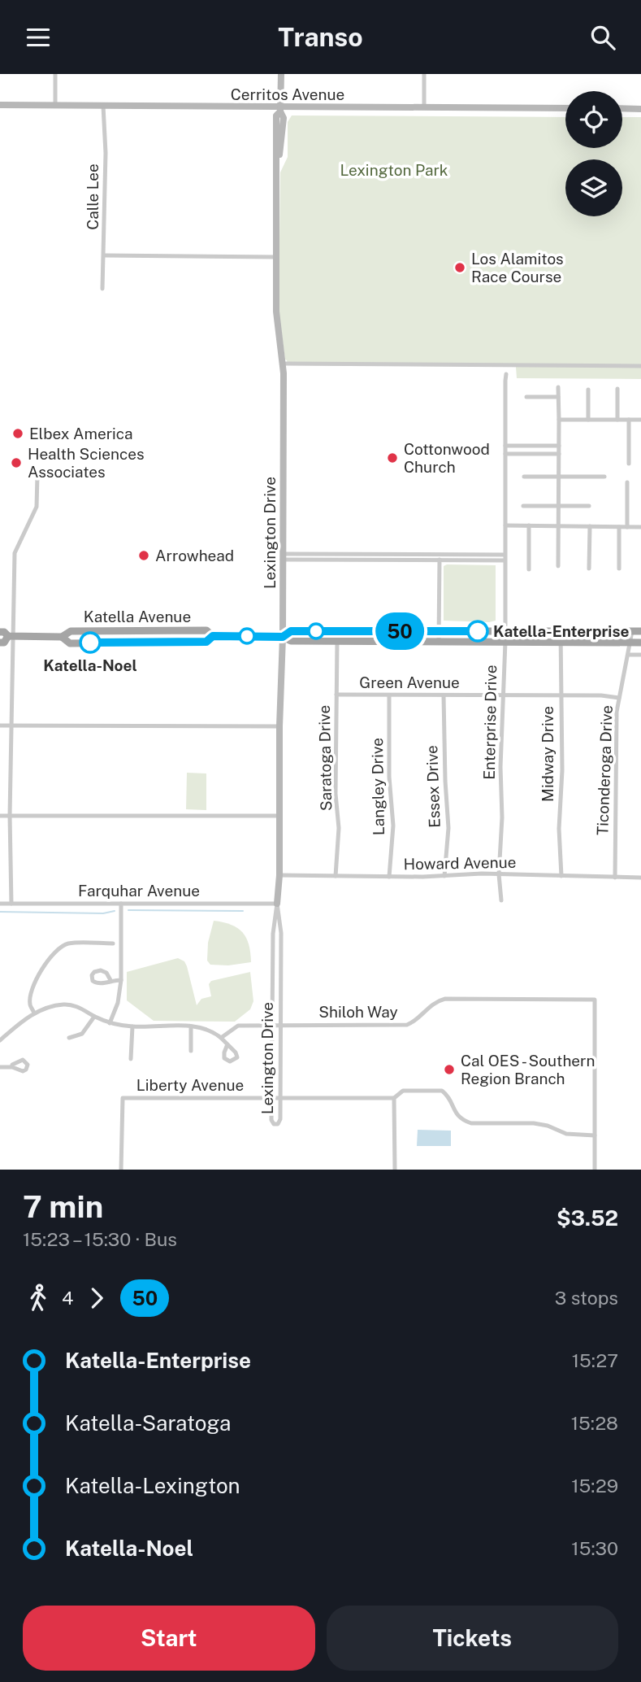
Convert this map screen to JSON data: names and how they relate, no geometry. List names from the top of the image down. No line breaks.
{"streets":{"main road":["Katella Avenue"],"street":["Cerritos Avenue","Calle Lee","Lexington Drive","Green Avenue","Enterprise Drive","Midway Drive","Saratoga Drive","Ticonderoga Drive","Langley Drive","Essex Drive","Howard Avenue","Farquhar Avenue","Shiloh Way","Liberty Avenue"]},"crossings":[["Cerritos Avenue","Calle Lee"],["Cerritos Avenue","Lexington Drive"],["Lexington Drive","Katella Avenue"],["Lexington Drive","Howard Avenue"],["Lexington Drive","Farquhar Avenue"],["Lexington Drive","Shiloh Way"],["Lexington Drive","Liberty Avenue"],["Katella Avenue","Enterprise Drive"],["Katella Avenue","Midway Drive"],["Katella Avenue","Saratoga Drive"],["Katella Avenue","Ticonderoga Drive"],["Green Avenue","Enterprise Drive"],["Green Avenue","Midway Drive"],["Green Avenue","Saratoga Drive"],["Green Avenue","Ticonderoga Drive"],["Green Avenue","Langley Drive"],["Green Avenue","Essex Drive"],["Enterprise Drive","Howard Avenue"],["Midway Drive","Howard Avenue"],["Saratoga Drive","Howard Avenue"],["Ticonderoga Drive","Howard Avenue"],["Langley Drive","Howard Avenue"],["Essex Drive","Howard Avenue"],["Shiloh Way","Liberty Avenue"]],"parks":["Lexington Park"],"places":["Los Alamitos Race Course","Elbex America","Cottonwood Church","Health Sciences Associates","Arrowhead","Katella-Enterprise","Katella-Noel","Cal OES - Southern Region Branch"],"lines":["bus line 50"],"page":{"header":"Transo","on_map":"50","heading":["7 min","15:23 – 15:30 · Bus","$3.52"],"legs":["4","50","3 stops"],"list":[{"name":"Katella-Enterprise","value":"15:27"},{"name":"Katella-Saratoga","value":"15:28"},{"name":"Katella-Lexington","value":"15:29"},{"name":"Katella-Noel","value":"15:30"}],"buttons":["Start","Tickets"]}}
